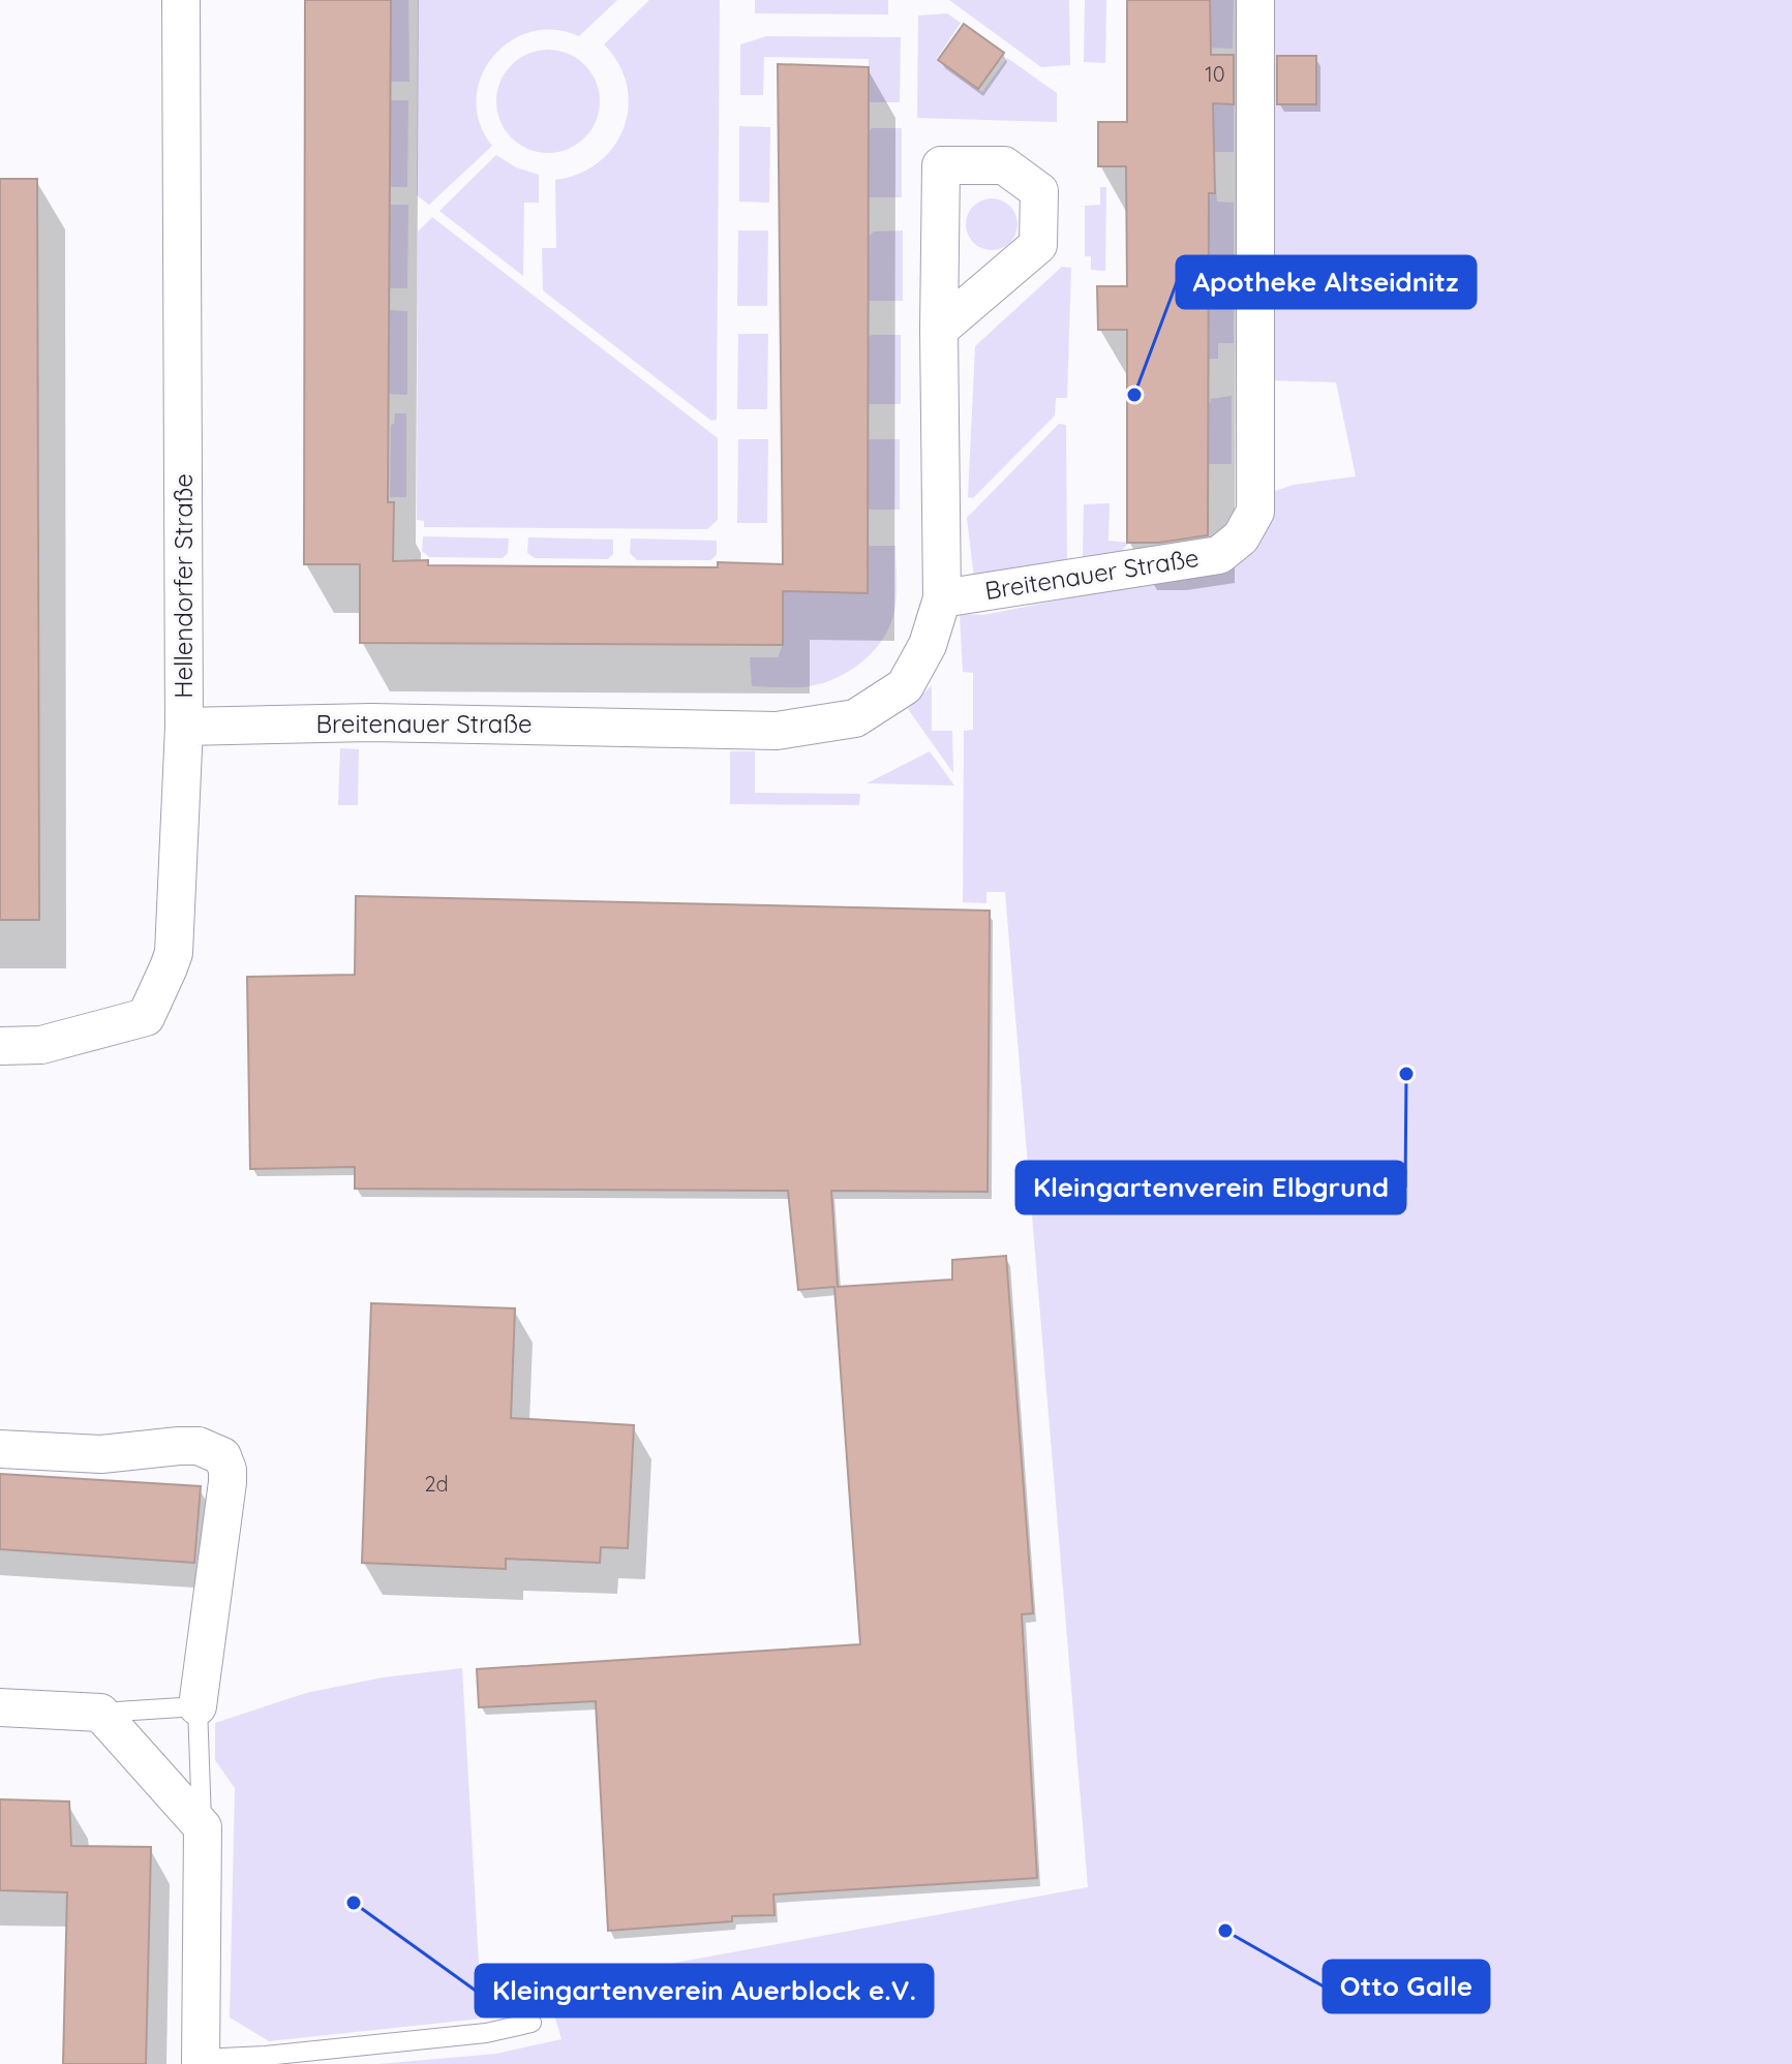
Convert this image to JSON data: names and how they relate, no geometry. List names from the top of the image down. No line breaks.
{"streets":{"street":["Breitenauer Straße","Hellendorfer Straße"]},"crossings":[["Breitenauer Straße","Hellendorfer Straße"]],"places":["Apotheke Altseidnitz","Kleingartenverein Elbgrund","Kleingartenverein Auerblock e.V.","Otto Galle"],"house_numbers":["10","2d"]}
